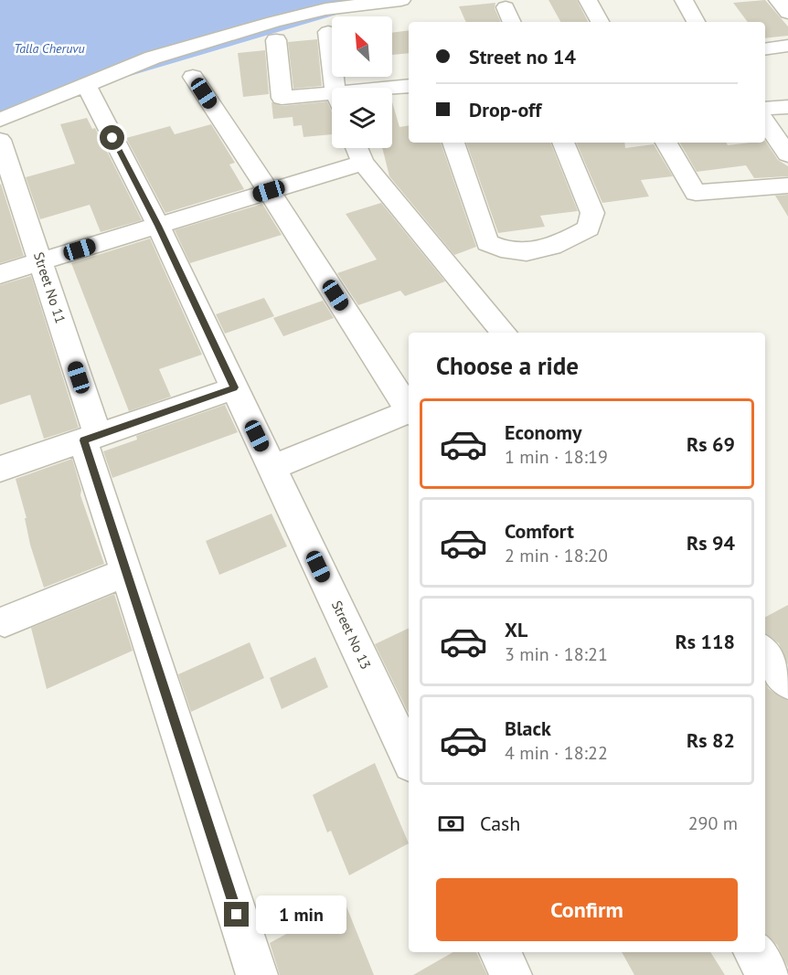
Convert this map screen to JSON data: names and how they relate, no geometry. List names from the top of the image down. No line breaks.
{"streets":{"street":["Street No 11","Street No 13"]},"water":["Talla Cheruvu"],"north":"top left","page":{"banner":["Street no 14","Drop-off"],"heading":"Choose a ride","list":[{"name":"Economy","note":"1 min · 18:19","value":"Rs 69"},{"name":"Comfort","note":"2 min · 18:20","value":"Rs 94"},{"name":"XL","note":"3 min · 18:21","value":"Rs 118"},{"name":"Black","note":"4 min · 18:22","value":"Rs 82"}],"pay":["Cash","290 m"],"buttons":"Confirm","bubble":"1 min"}}
